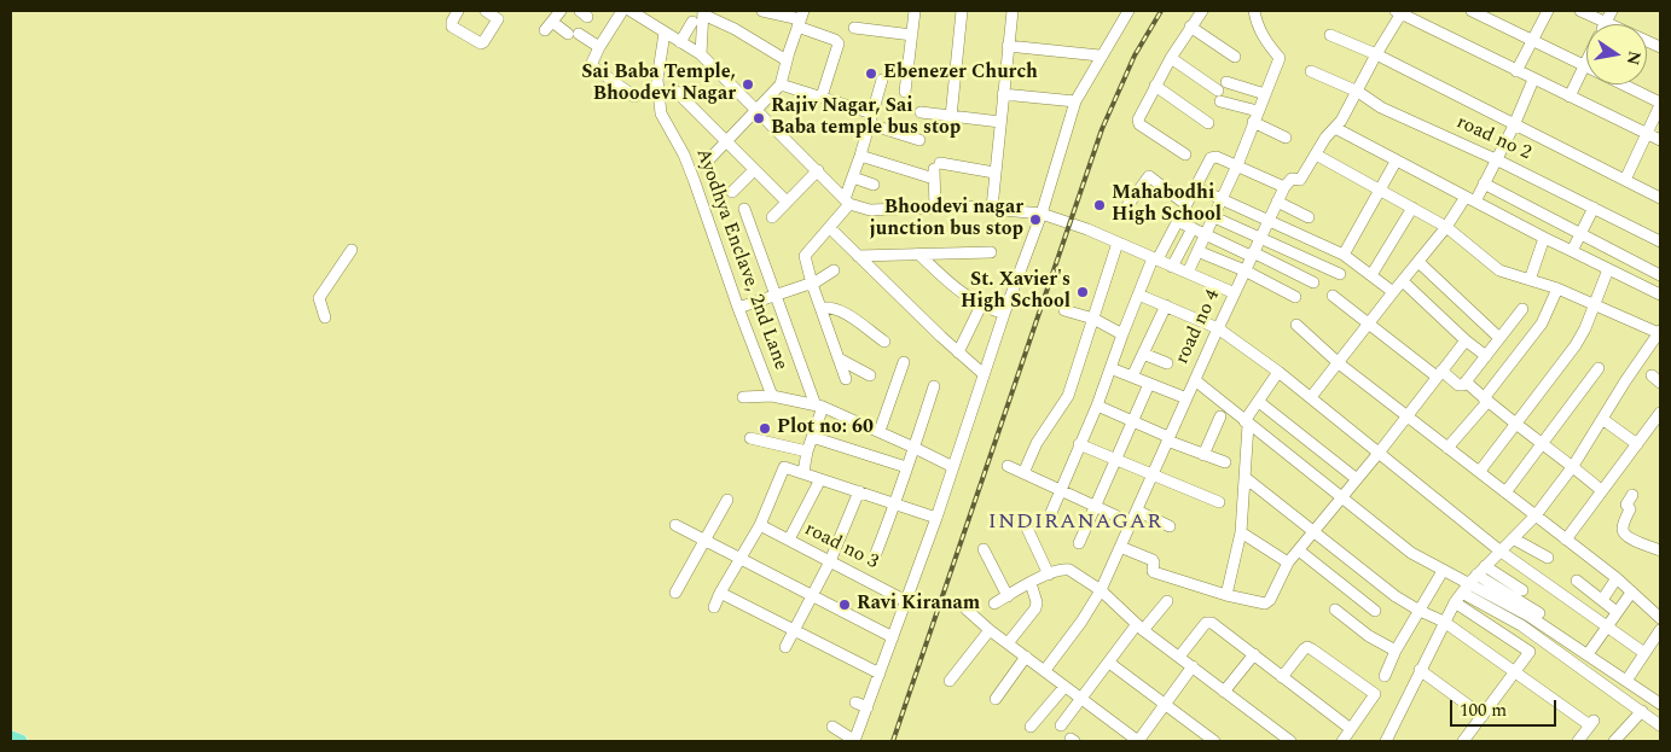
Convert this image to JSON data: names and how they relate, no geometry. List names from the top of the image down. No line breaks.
{"streets":{"street":["road no 2","Ayodhya Enclave, 2nd Lane","road no 4","road no 3"]},"crossings":[["road no 2","road no 4"]],"districts":["INDIRANAGAR"],"places":["Ebenezer Church","Sai Baba Temple, Bhoodevi Nagar","Rajiv Nagar, Sai Baba temple bus stop","Mahabodhi High School","Bhoodevi nagar junction bus stop","St. Xavier's High School","Plot no: 60","Ravi Kiranam"],"scale_bar":"100 m","north":"right"}
